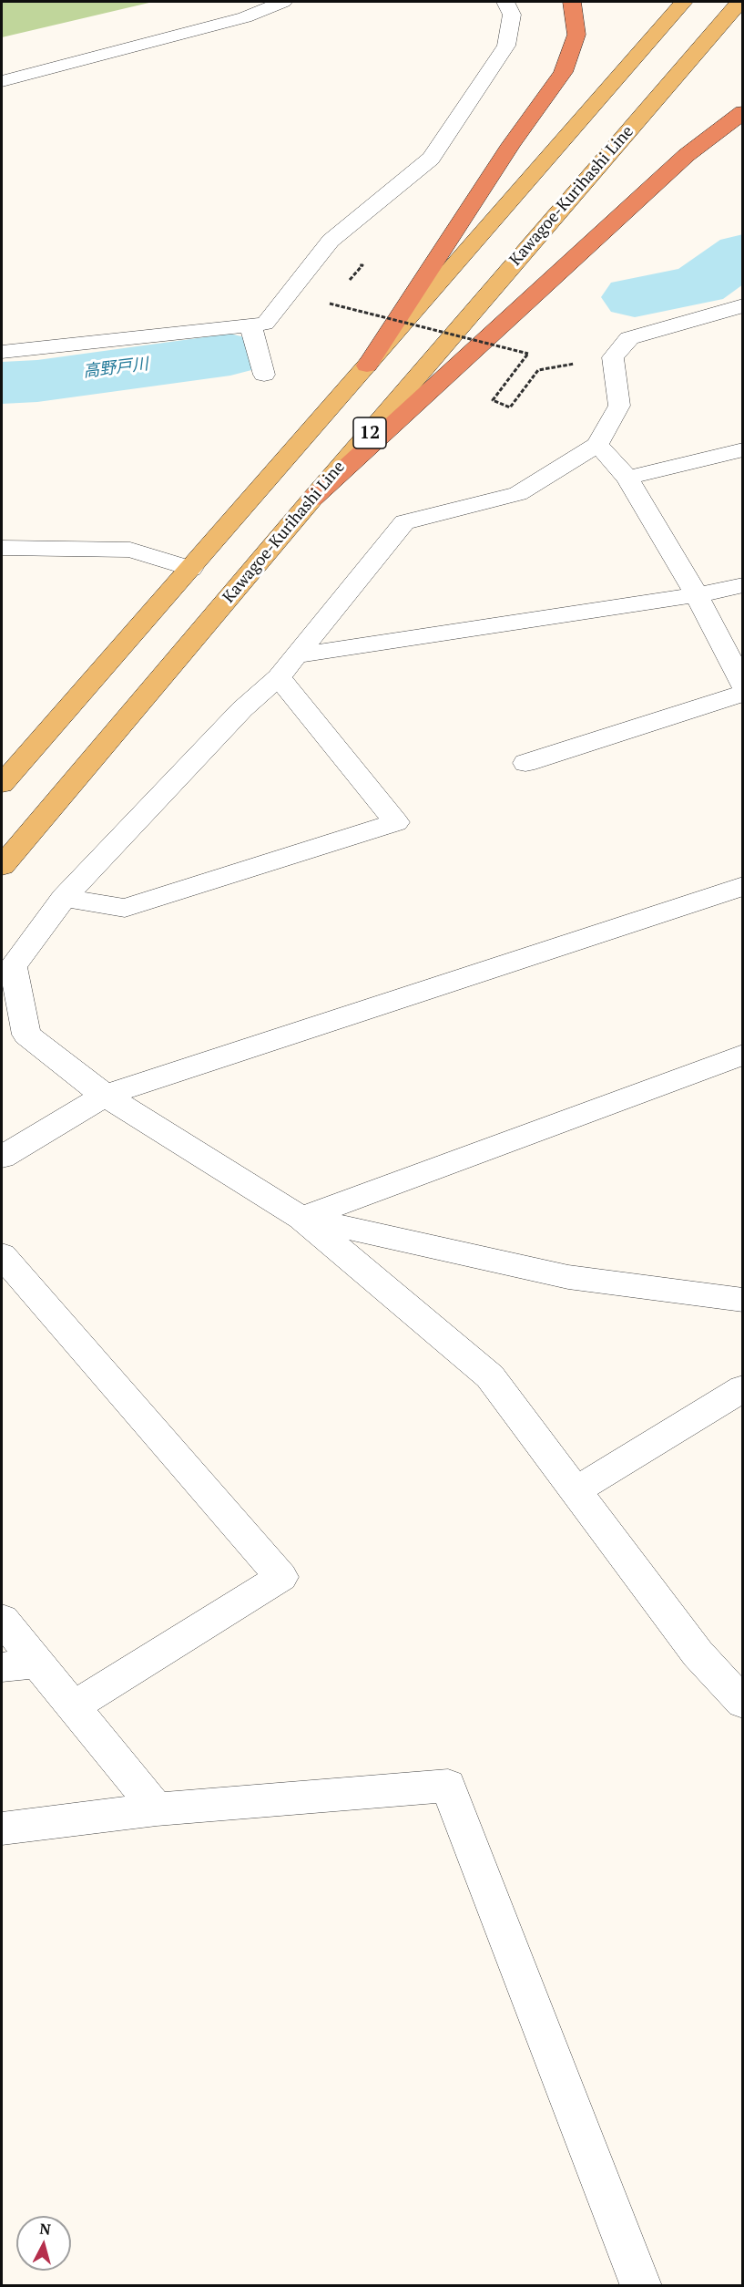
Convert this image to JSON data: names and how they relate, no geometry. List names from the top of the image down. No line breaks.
{"streets":{"main road":["Kawagoe-Kurihashi Line","12"]},"water":["高野戸川"],"north":"top"}
